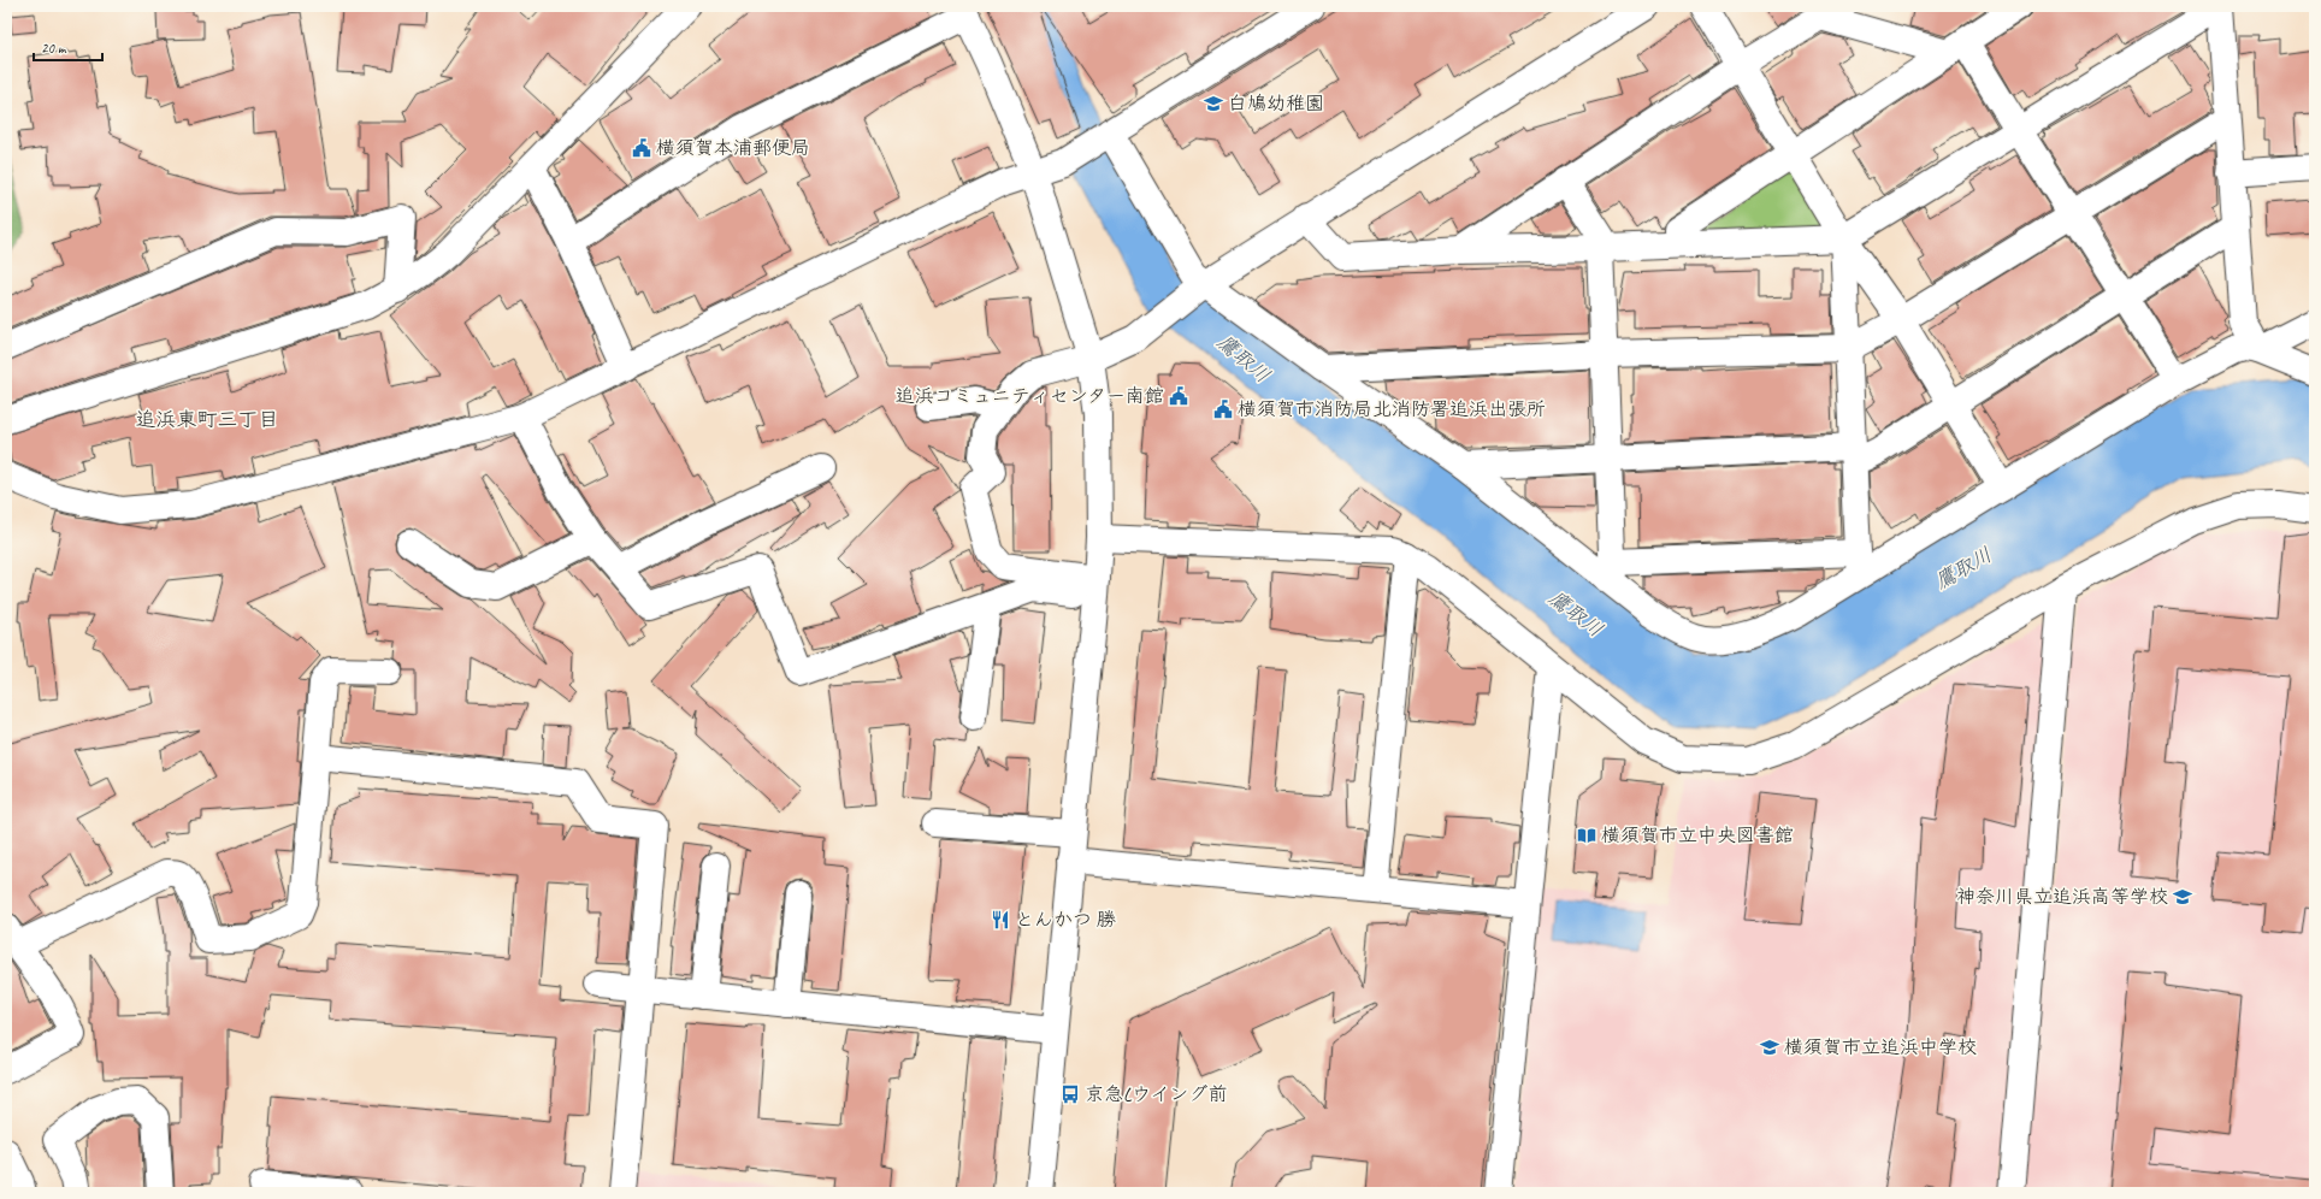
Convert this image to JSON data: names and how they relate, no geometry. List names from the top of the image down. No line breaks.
{"districts":["追浜東町三丁目"],"water":["鷹取川"],"places":{"school or university":["白鳩幼稚園","神奈川県立追浜高等学校","横須賀市立追浜中学校"],"public building":["横須賀本浦郵便局","追浜コミュニティセンター南館","横須賀市消防局北消防署追浜出張所"],"library":["横須賀市立中央図書館"],"restaurant":["とんかつ 勝"],"bus stop":["京急Lウイング前"]},"scale_bar":"20 m"}
